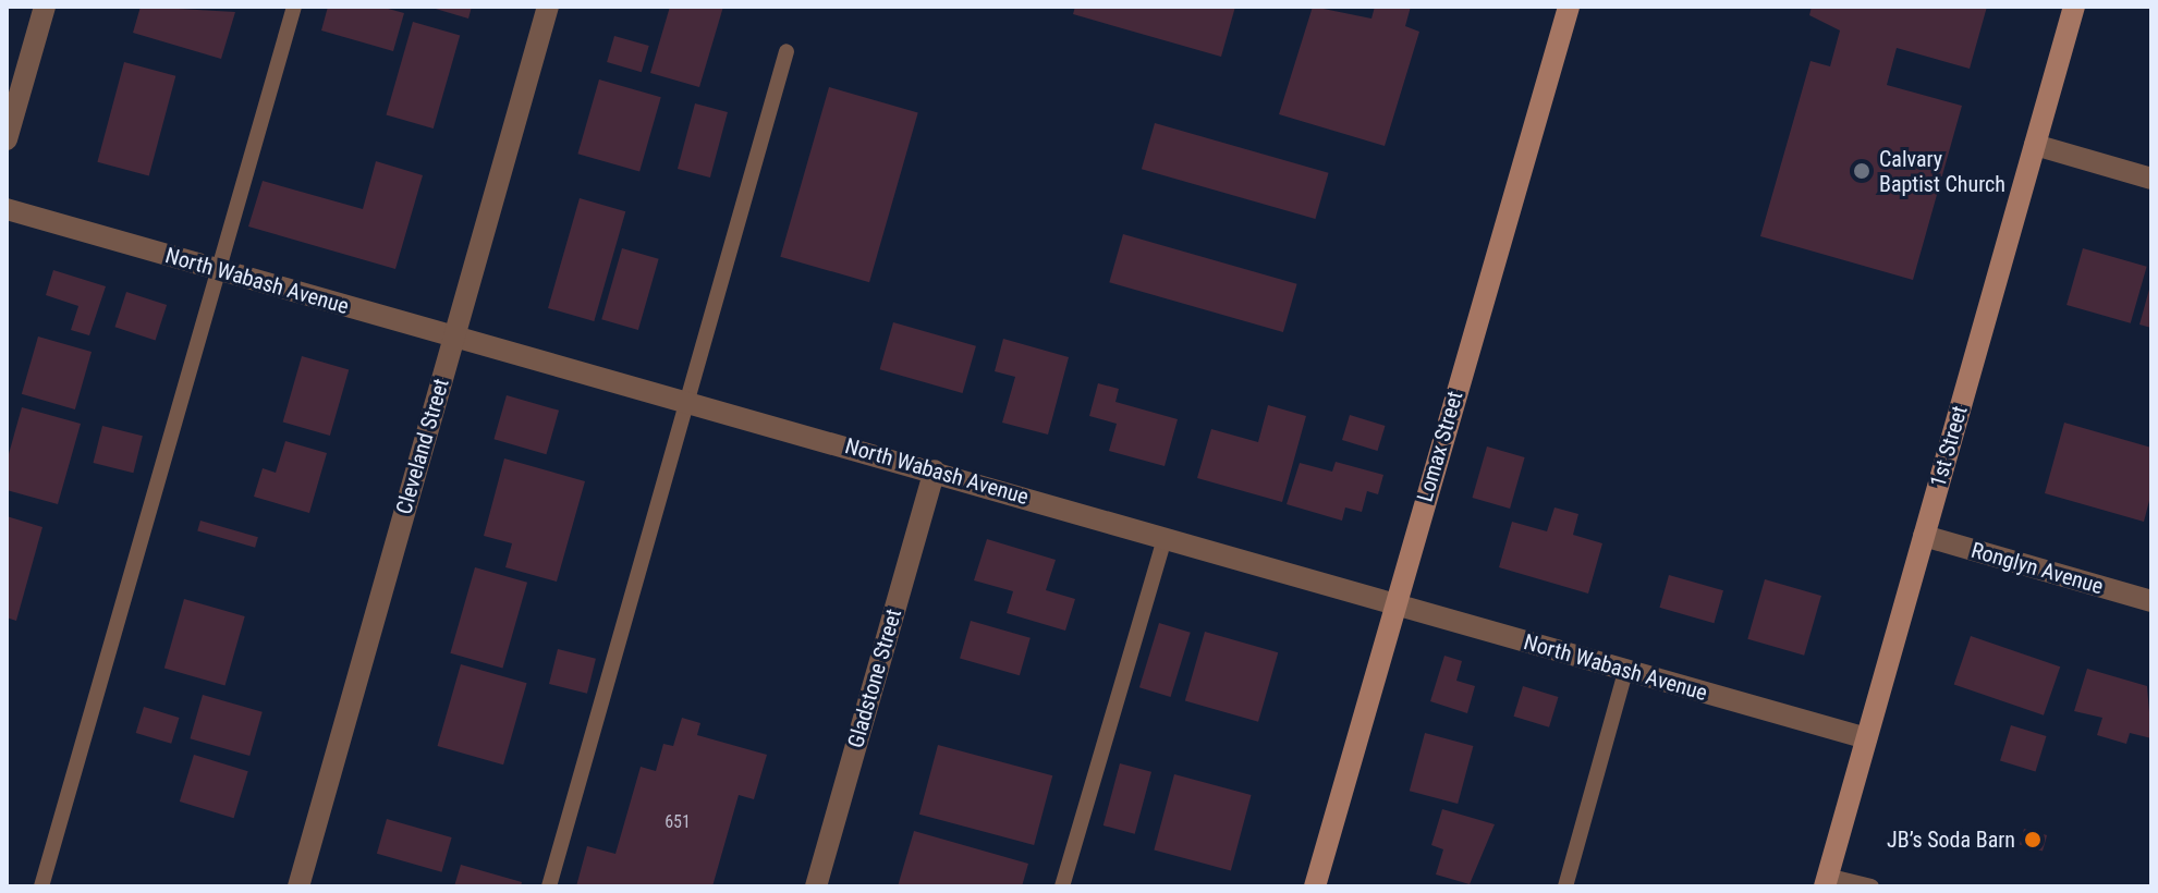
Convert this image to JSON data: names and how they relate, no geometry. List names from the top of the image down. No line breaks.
{"streets":{"main road":["Lomax Street","1st Street"],"street":["North Wabash Avenue","Cleveland Street","Ronglyn Avenue","Gladstone Street"]},"crossings":[["North Wabash Avenue","Cleveland Street"],["North Wabash Avenue","Lomax Street"],["North Wabash Avenue","1st Street"],["North Wabash Avenue","Gladstone Street"],["1st Street","Ronglyn Avenue"]],"places":["Calvary Baptist Church","JB’s Soda Barn"],"house_numbers":["651"]}
